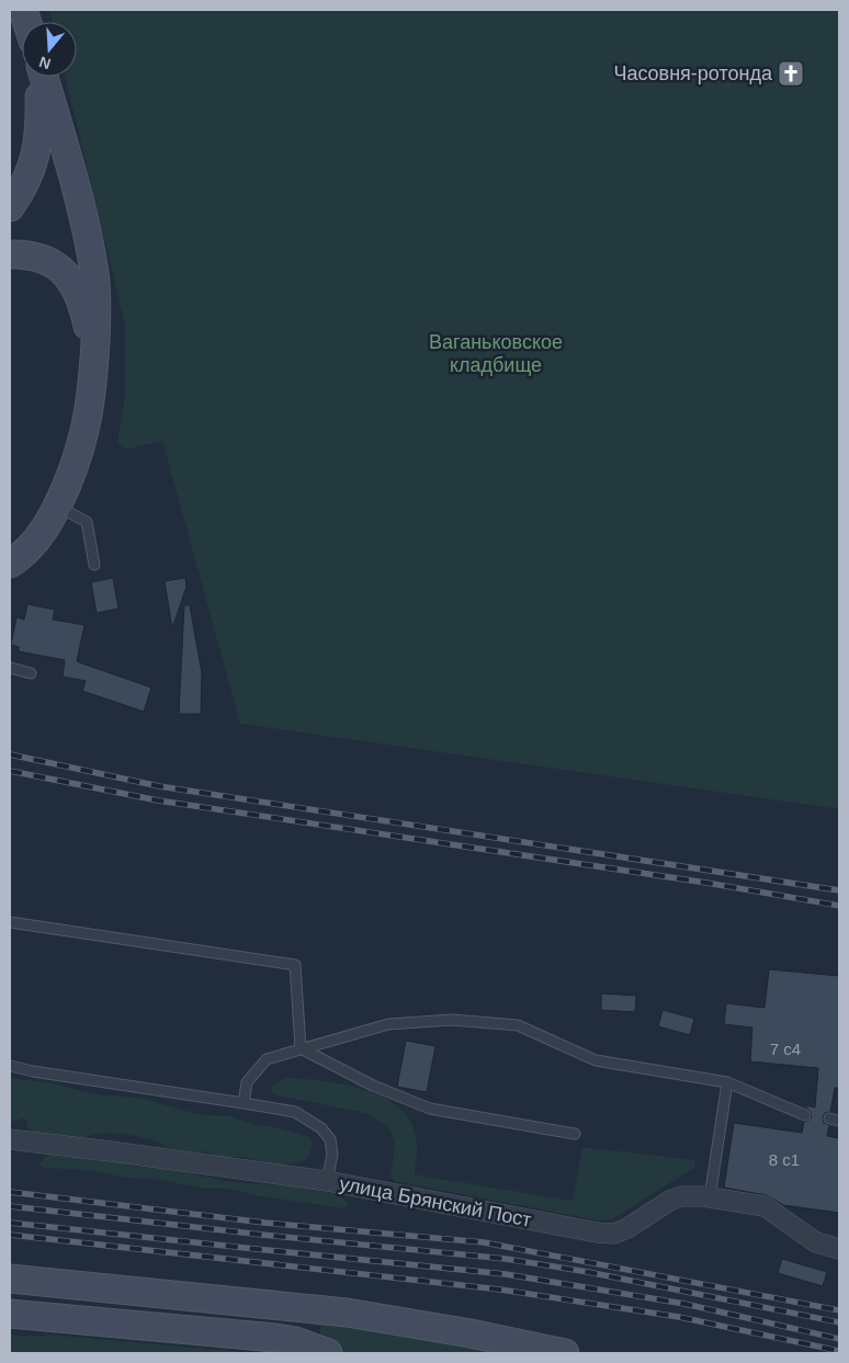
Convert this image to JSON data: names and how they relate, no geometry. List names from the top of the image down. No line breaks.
{"streets":{"street":["улица Брянский Пост"]},"parks":["Ваганьковское кладбище"],"places":{"church":["Часовня-ротонда"]},"house_numbers":["7 с4","8 с1"],"north":"bottom"}
